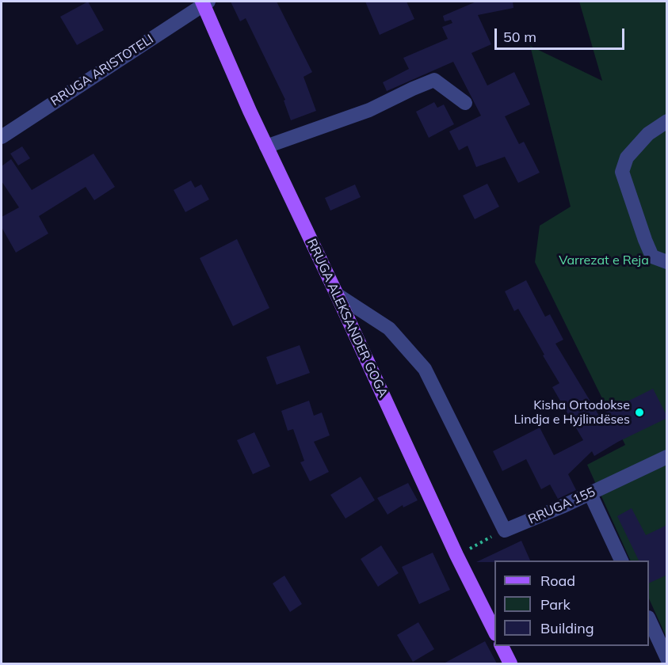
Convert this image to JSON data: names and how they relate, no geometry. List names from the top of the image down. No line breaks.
{"streets":{"main road":["RRUGA ALEKSANDER GOGA"],"street":["RRUGA ARISTOTELI","RRUGA 155"]},"crossings":[["RRUGA ARISTOTELI","RRUGA ALEKSANDER GOGA"]],"parks":["Varrezat e Reja"],"places":["Kisha Ortodokse Lindja e Hyjlindëses"],"legend":["Road","Park","Building"],"scale_bar":"50 m"}
